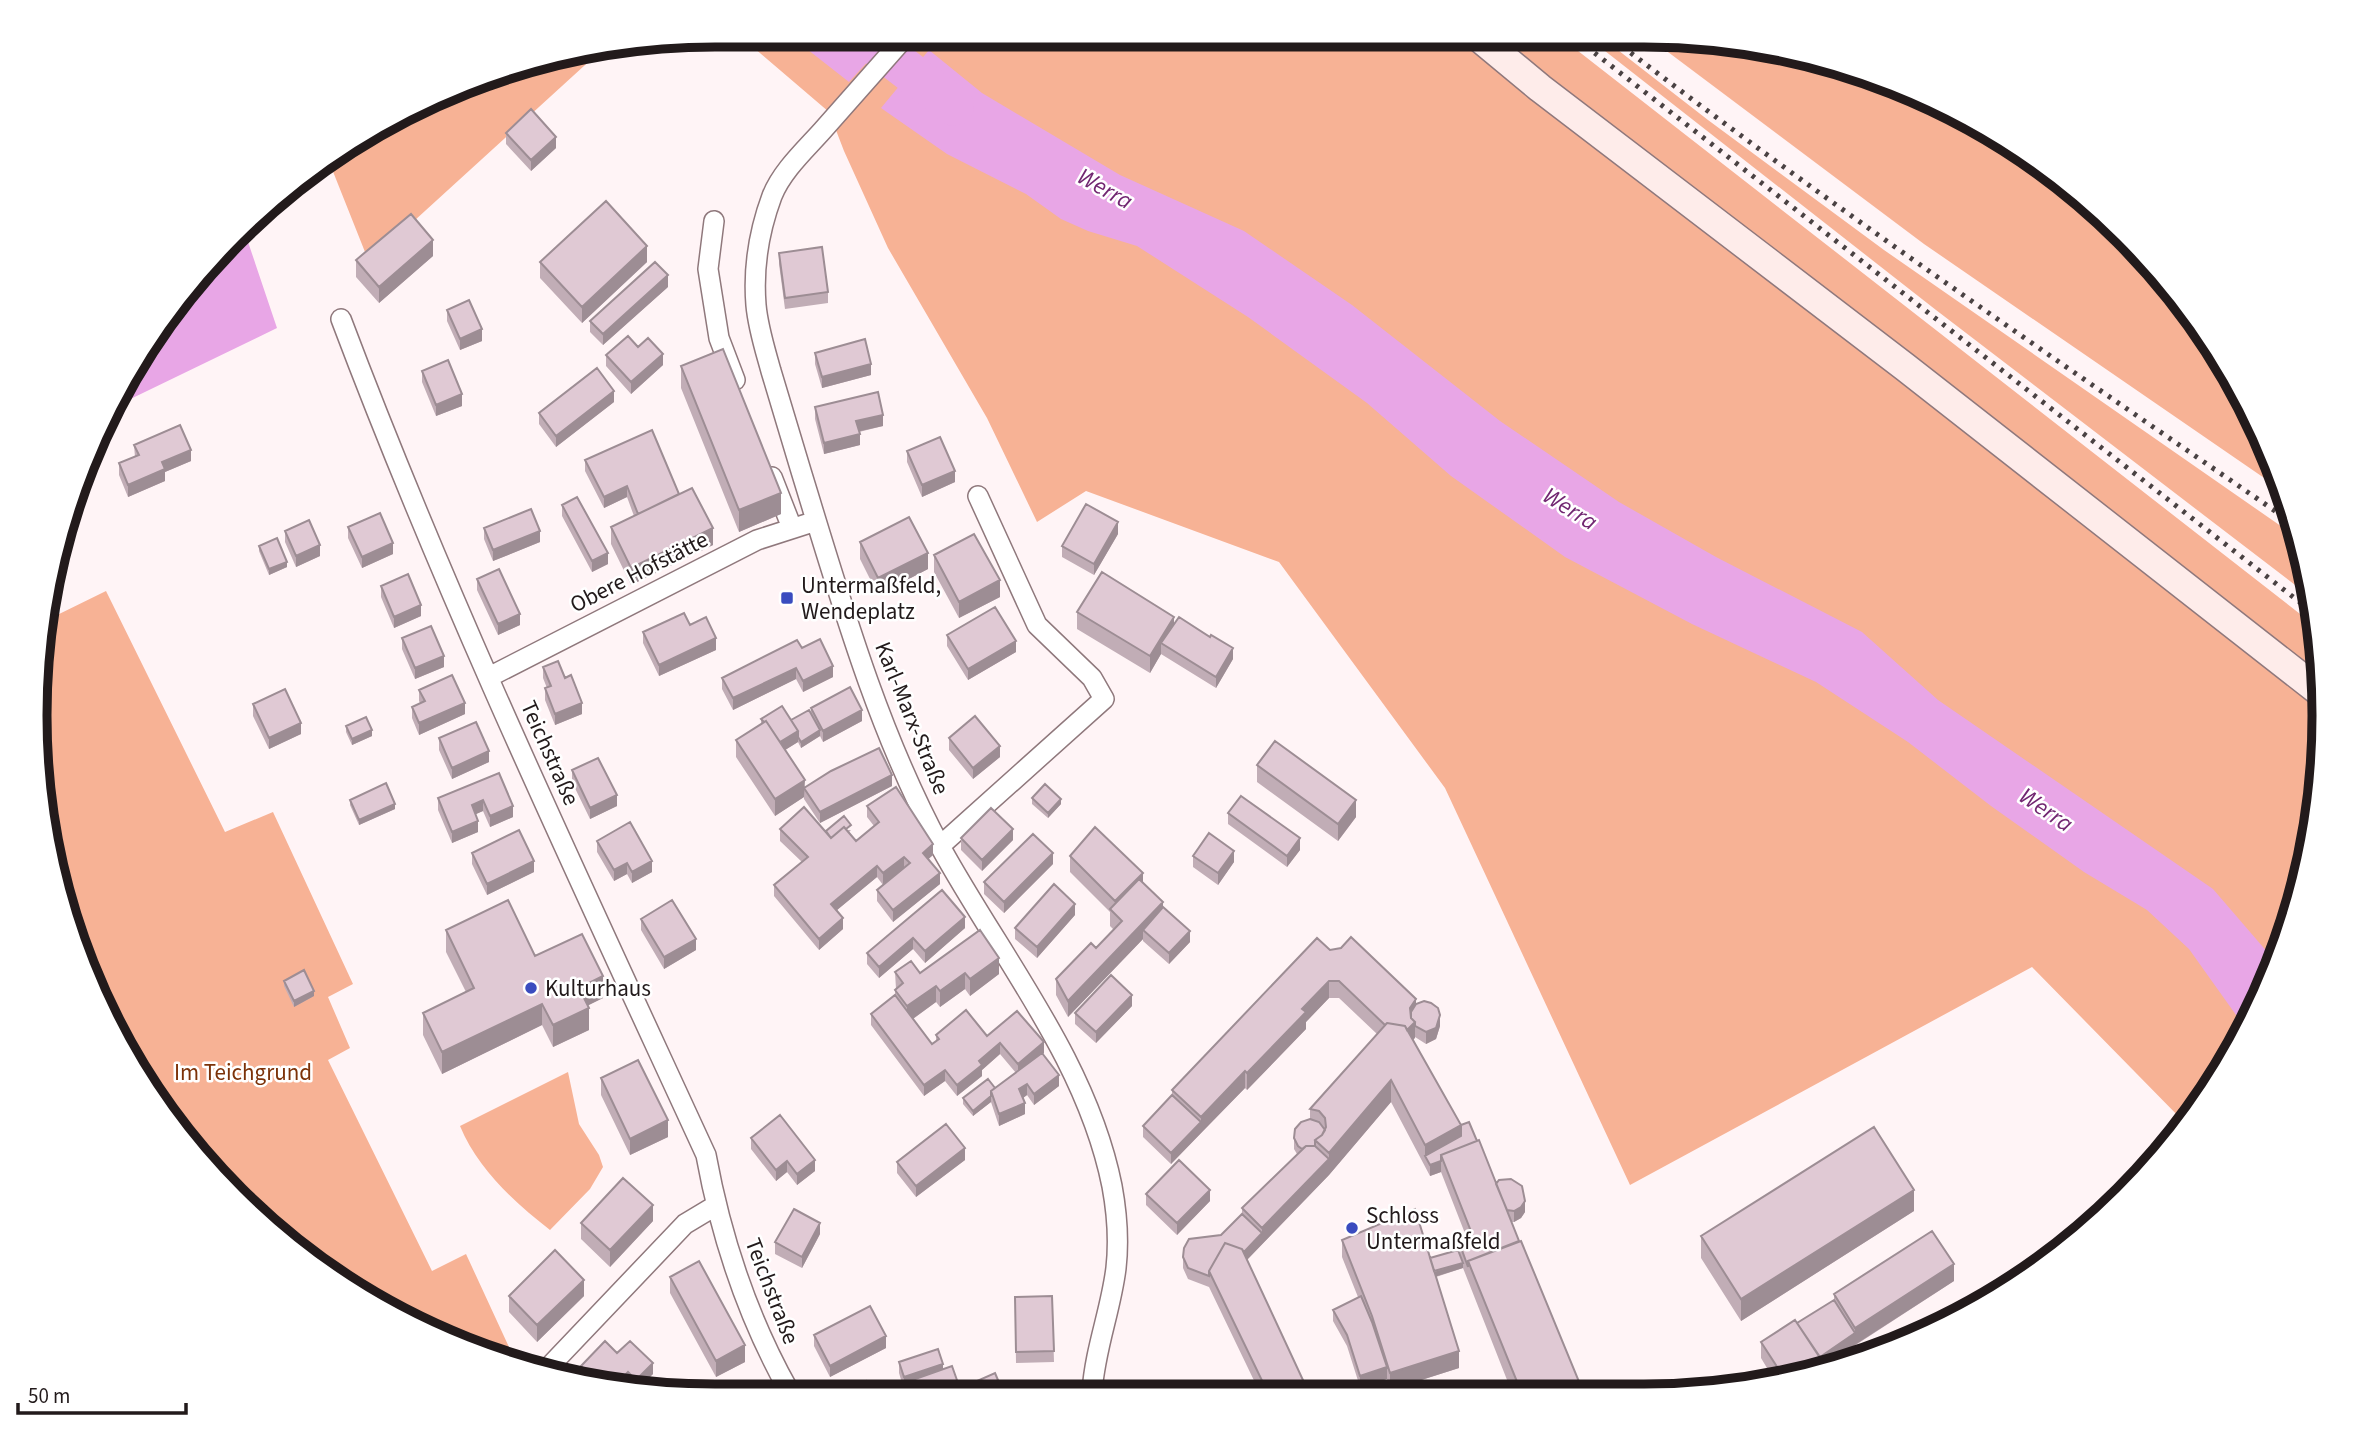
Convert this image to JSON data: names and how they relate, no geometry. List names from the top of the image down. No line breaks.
{"streets":{"street":["Obere Hofstätte","Karl-Marx-Straße","Teichstraße"]},"crossings":[["Obere Hofstätte","Karl-Marx-Straße"],["Obere Hofstätte","Teichstraße"]],"water":["Werra"],"parks":["Im Teichgrund"],"places":{"transit":["Untermaßfeld, Wendeplatz"],"other":["Kulturhaus","Schloss Untermaßfeld"]},"scale_bar":"50 m"}
